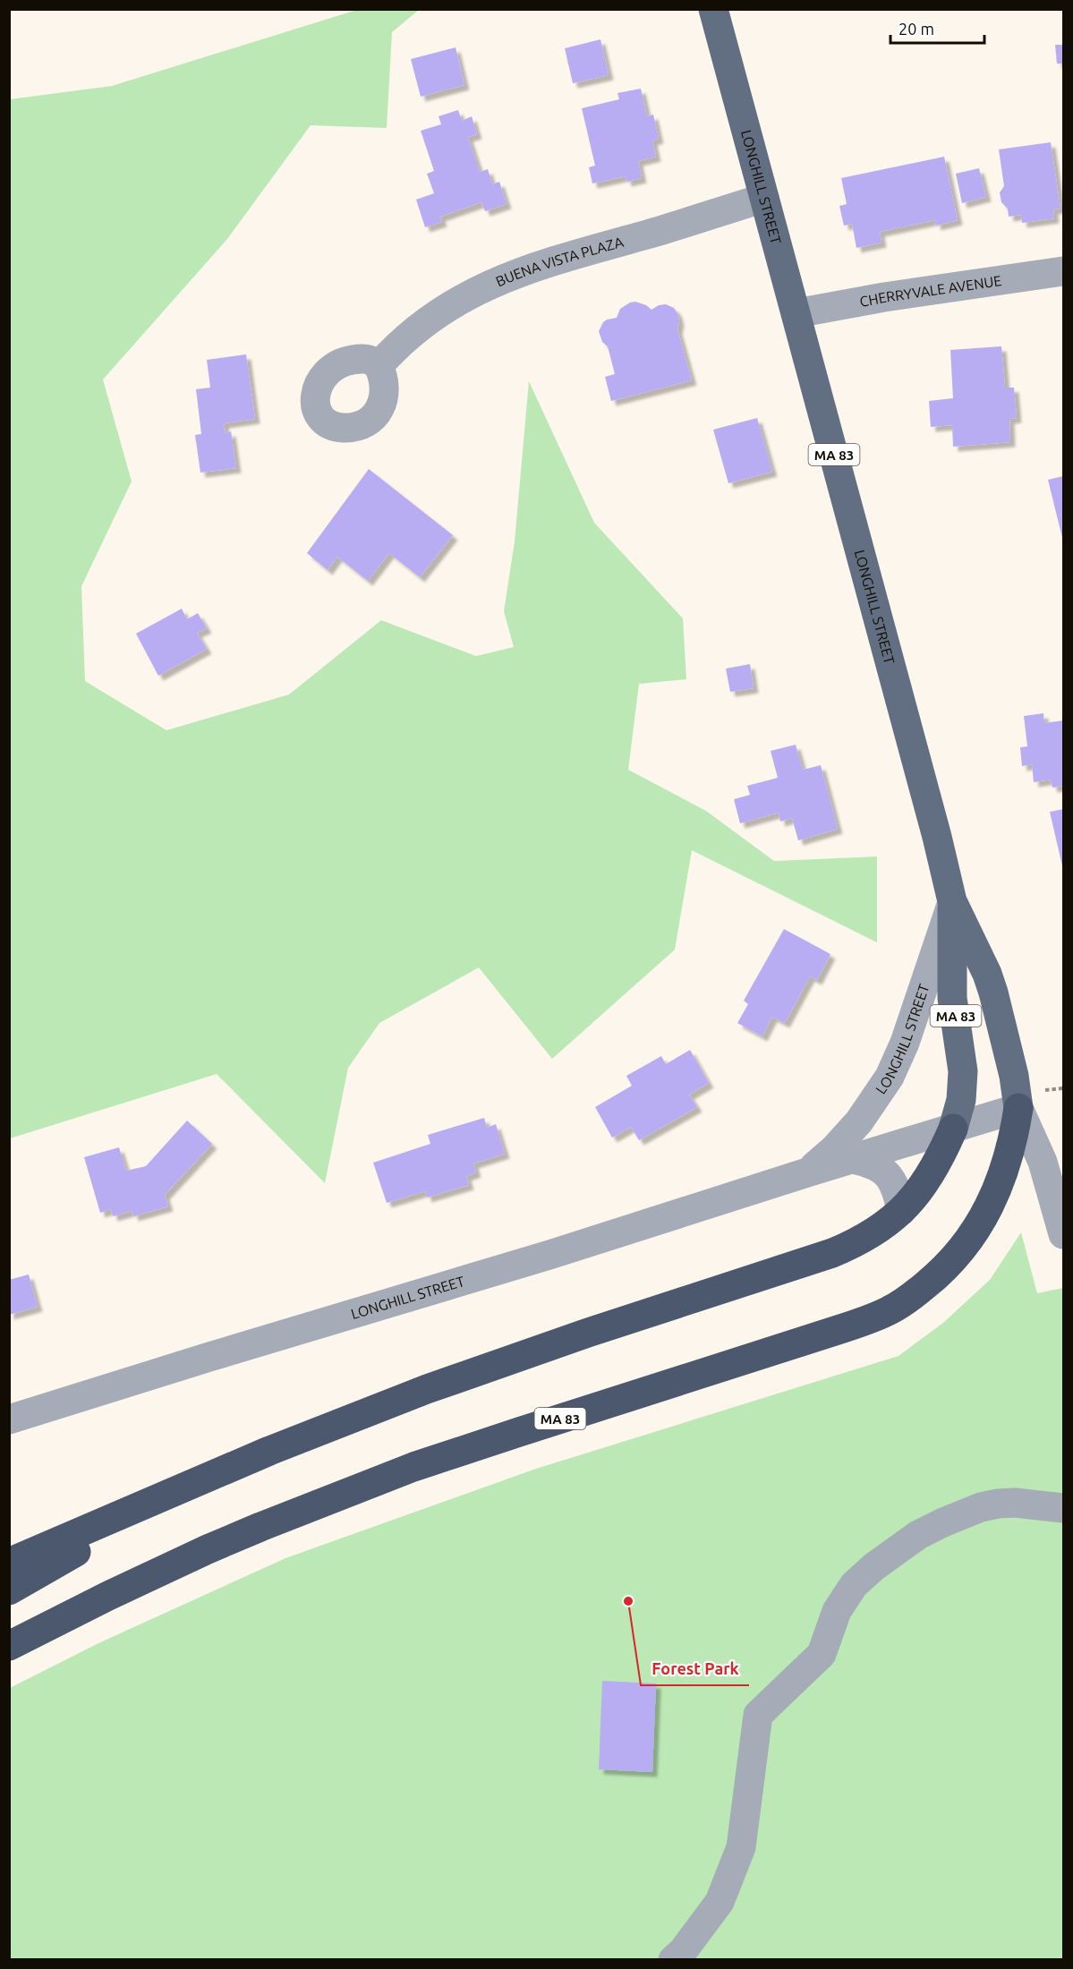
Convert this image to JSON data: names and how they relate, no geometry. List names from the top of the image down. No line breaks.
{"streets":{"highway":["MA 83"],"main road":["LONGHILL STREET"],"street":["BUENA VISTA PLAZA","CHERRYVALE AVENUE"]},"crossings":[["LONGHILL STREET","BUENA VISTA PLAZA"],["LONGHILL STREET","CHERRYVALE AVENUE"],["LONGHILL STREET","MA 83"]],"places":["Forest Park"],"scale_bar":"20 m"}
